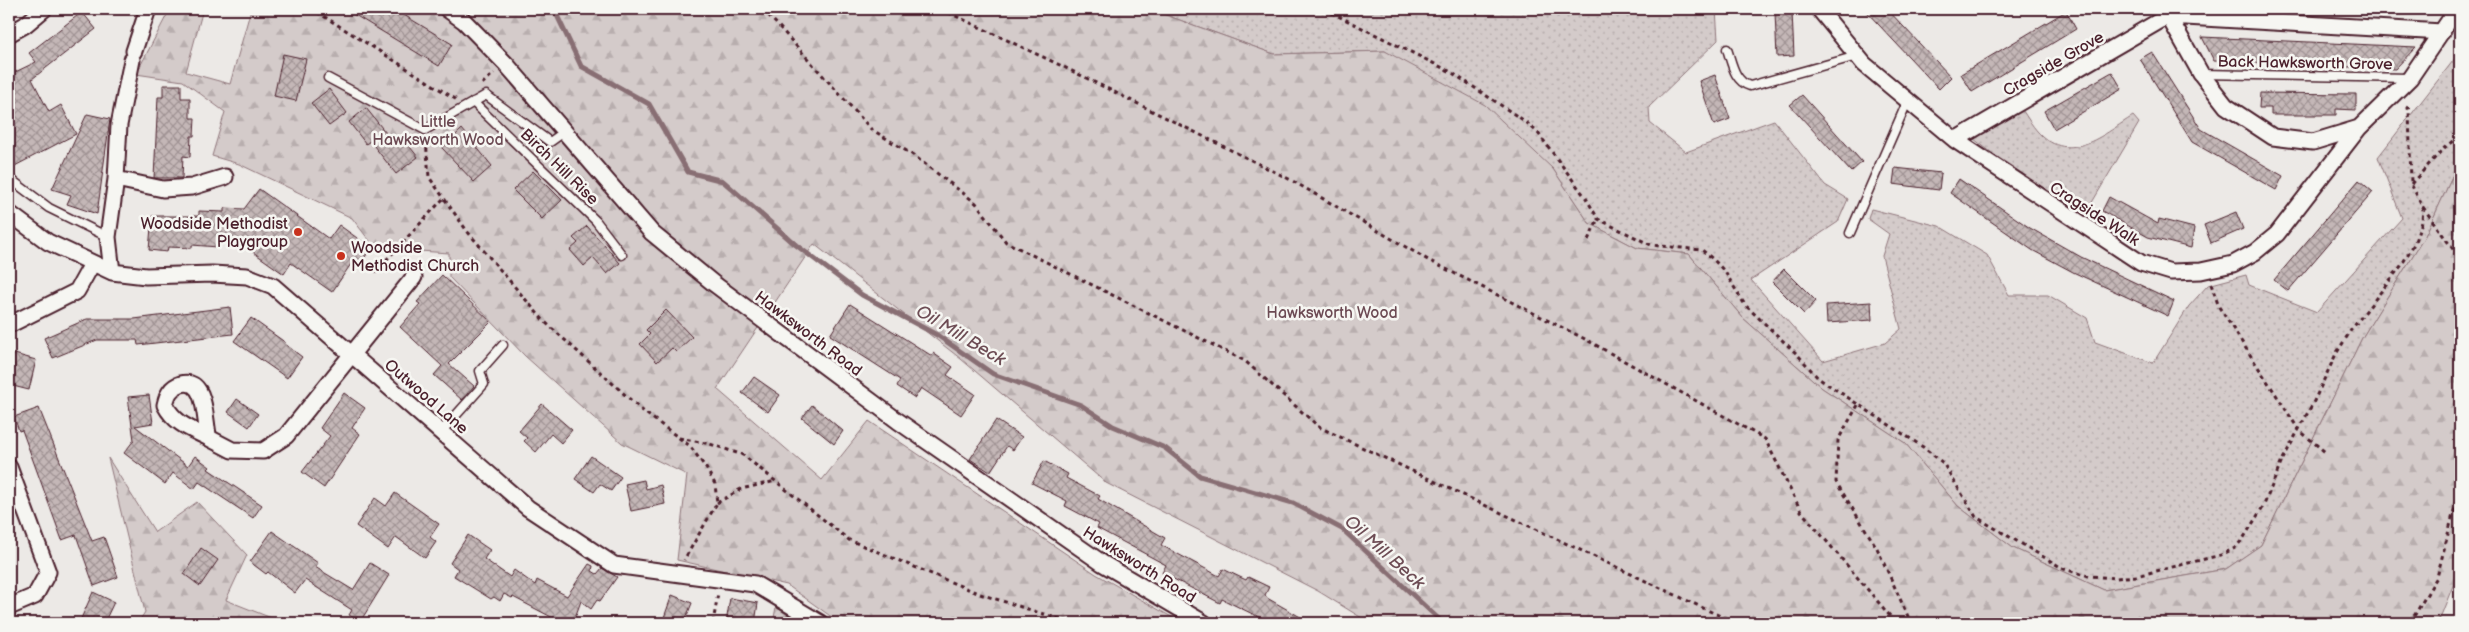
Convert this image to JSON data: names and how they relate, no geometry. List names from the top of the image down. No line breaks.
{"streets":{"street":["Cragside Grove","Cragside Walk","Hawksworth Road","Outwood Lane"],"lane":["Back Hawksworth Grove","Birch Hill Rise"]},"crossings":[["Back Hawksworth Grove","Cragside Walk"],["Cragside Grove","Cragside Walk"],["Birch Hill Rise","Hawksworth Road"]],"water":["Oil Mill Beck"],"parks":["Little Hawksworth Wood","Hawksworth Wood"],"places":["Woodside Methodist Playgroup","Woodside Methodist Church"]}
